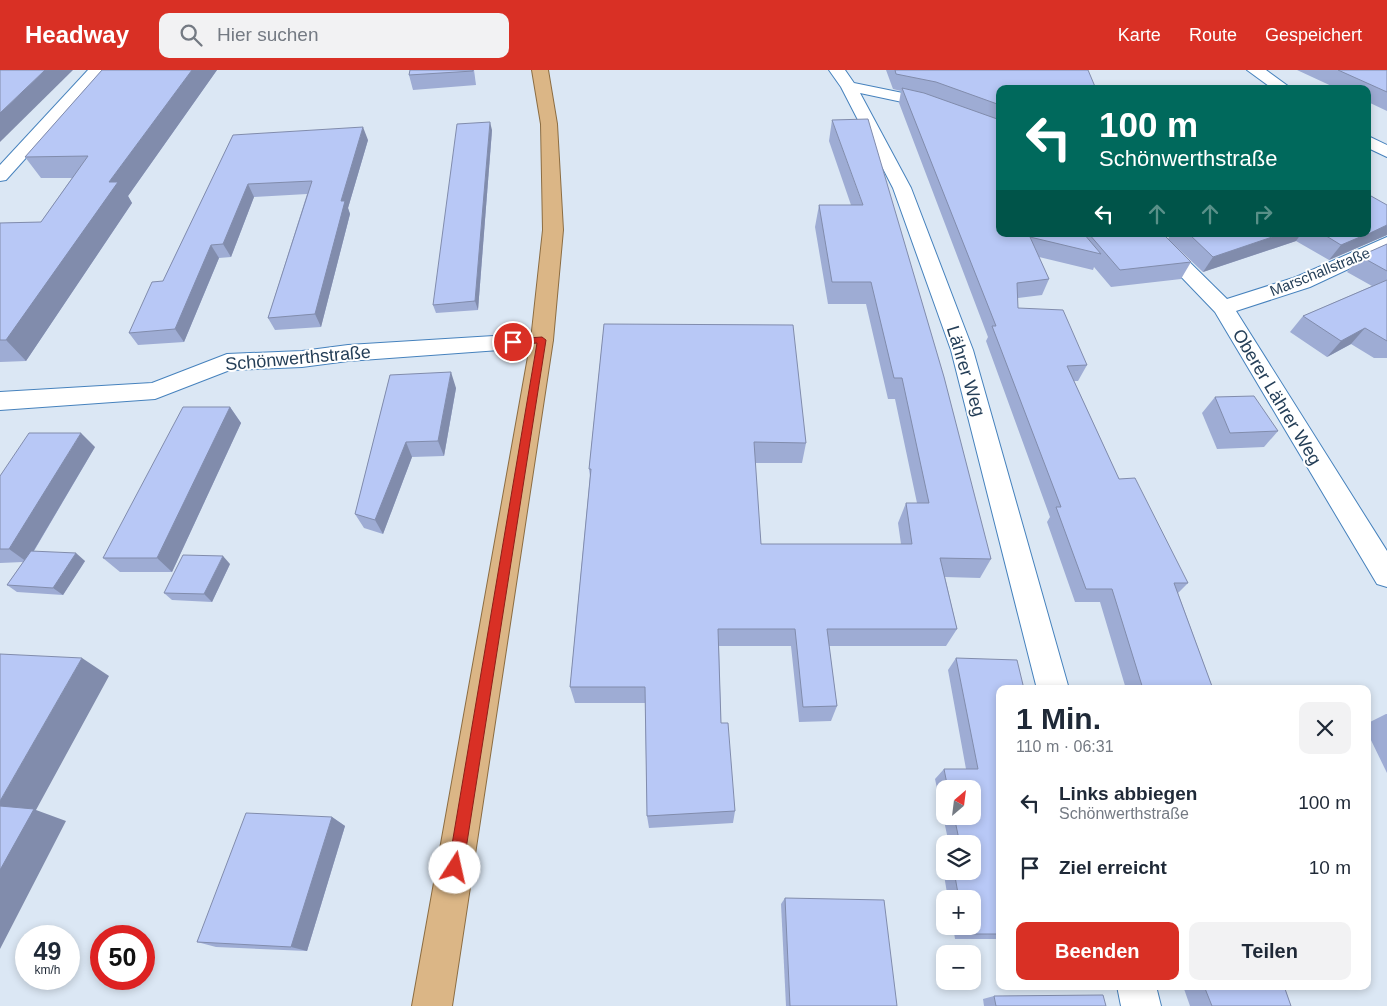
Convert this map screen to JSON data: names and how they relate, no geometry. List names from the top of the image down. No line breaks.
{"streets":{"street":["Marschallstraße","Schönwerthstraße","Lährer Weg","Oberer Lährer Weg"]},"crossings":[["Marschallstraße","Oberer Lährer Weg"]],"north":"top right","page":{"header":"Headway","search":"Hier suchen","nav":["Karte","Route","Gespeichert"],"turn":["100 m","Schönwerthstraße"],"heading":["1 Min.","110 m · 06:31"],"list":[{"name":"Links abbiegen","note":"Schönwerthstraße","value":"100 m"},{"name":"Ziel erreicht","value":"10 m"}],"map_buttons":["+","−"],"buttons":["Beenden","Teilen"],"speed":"49 km/h","limit":"50"}}
